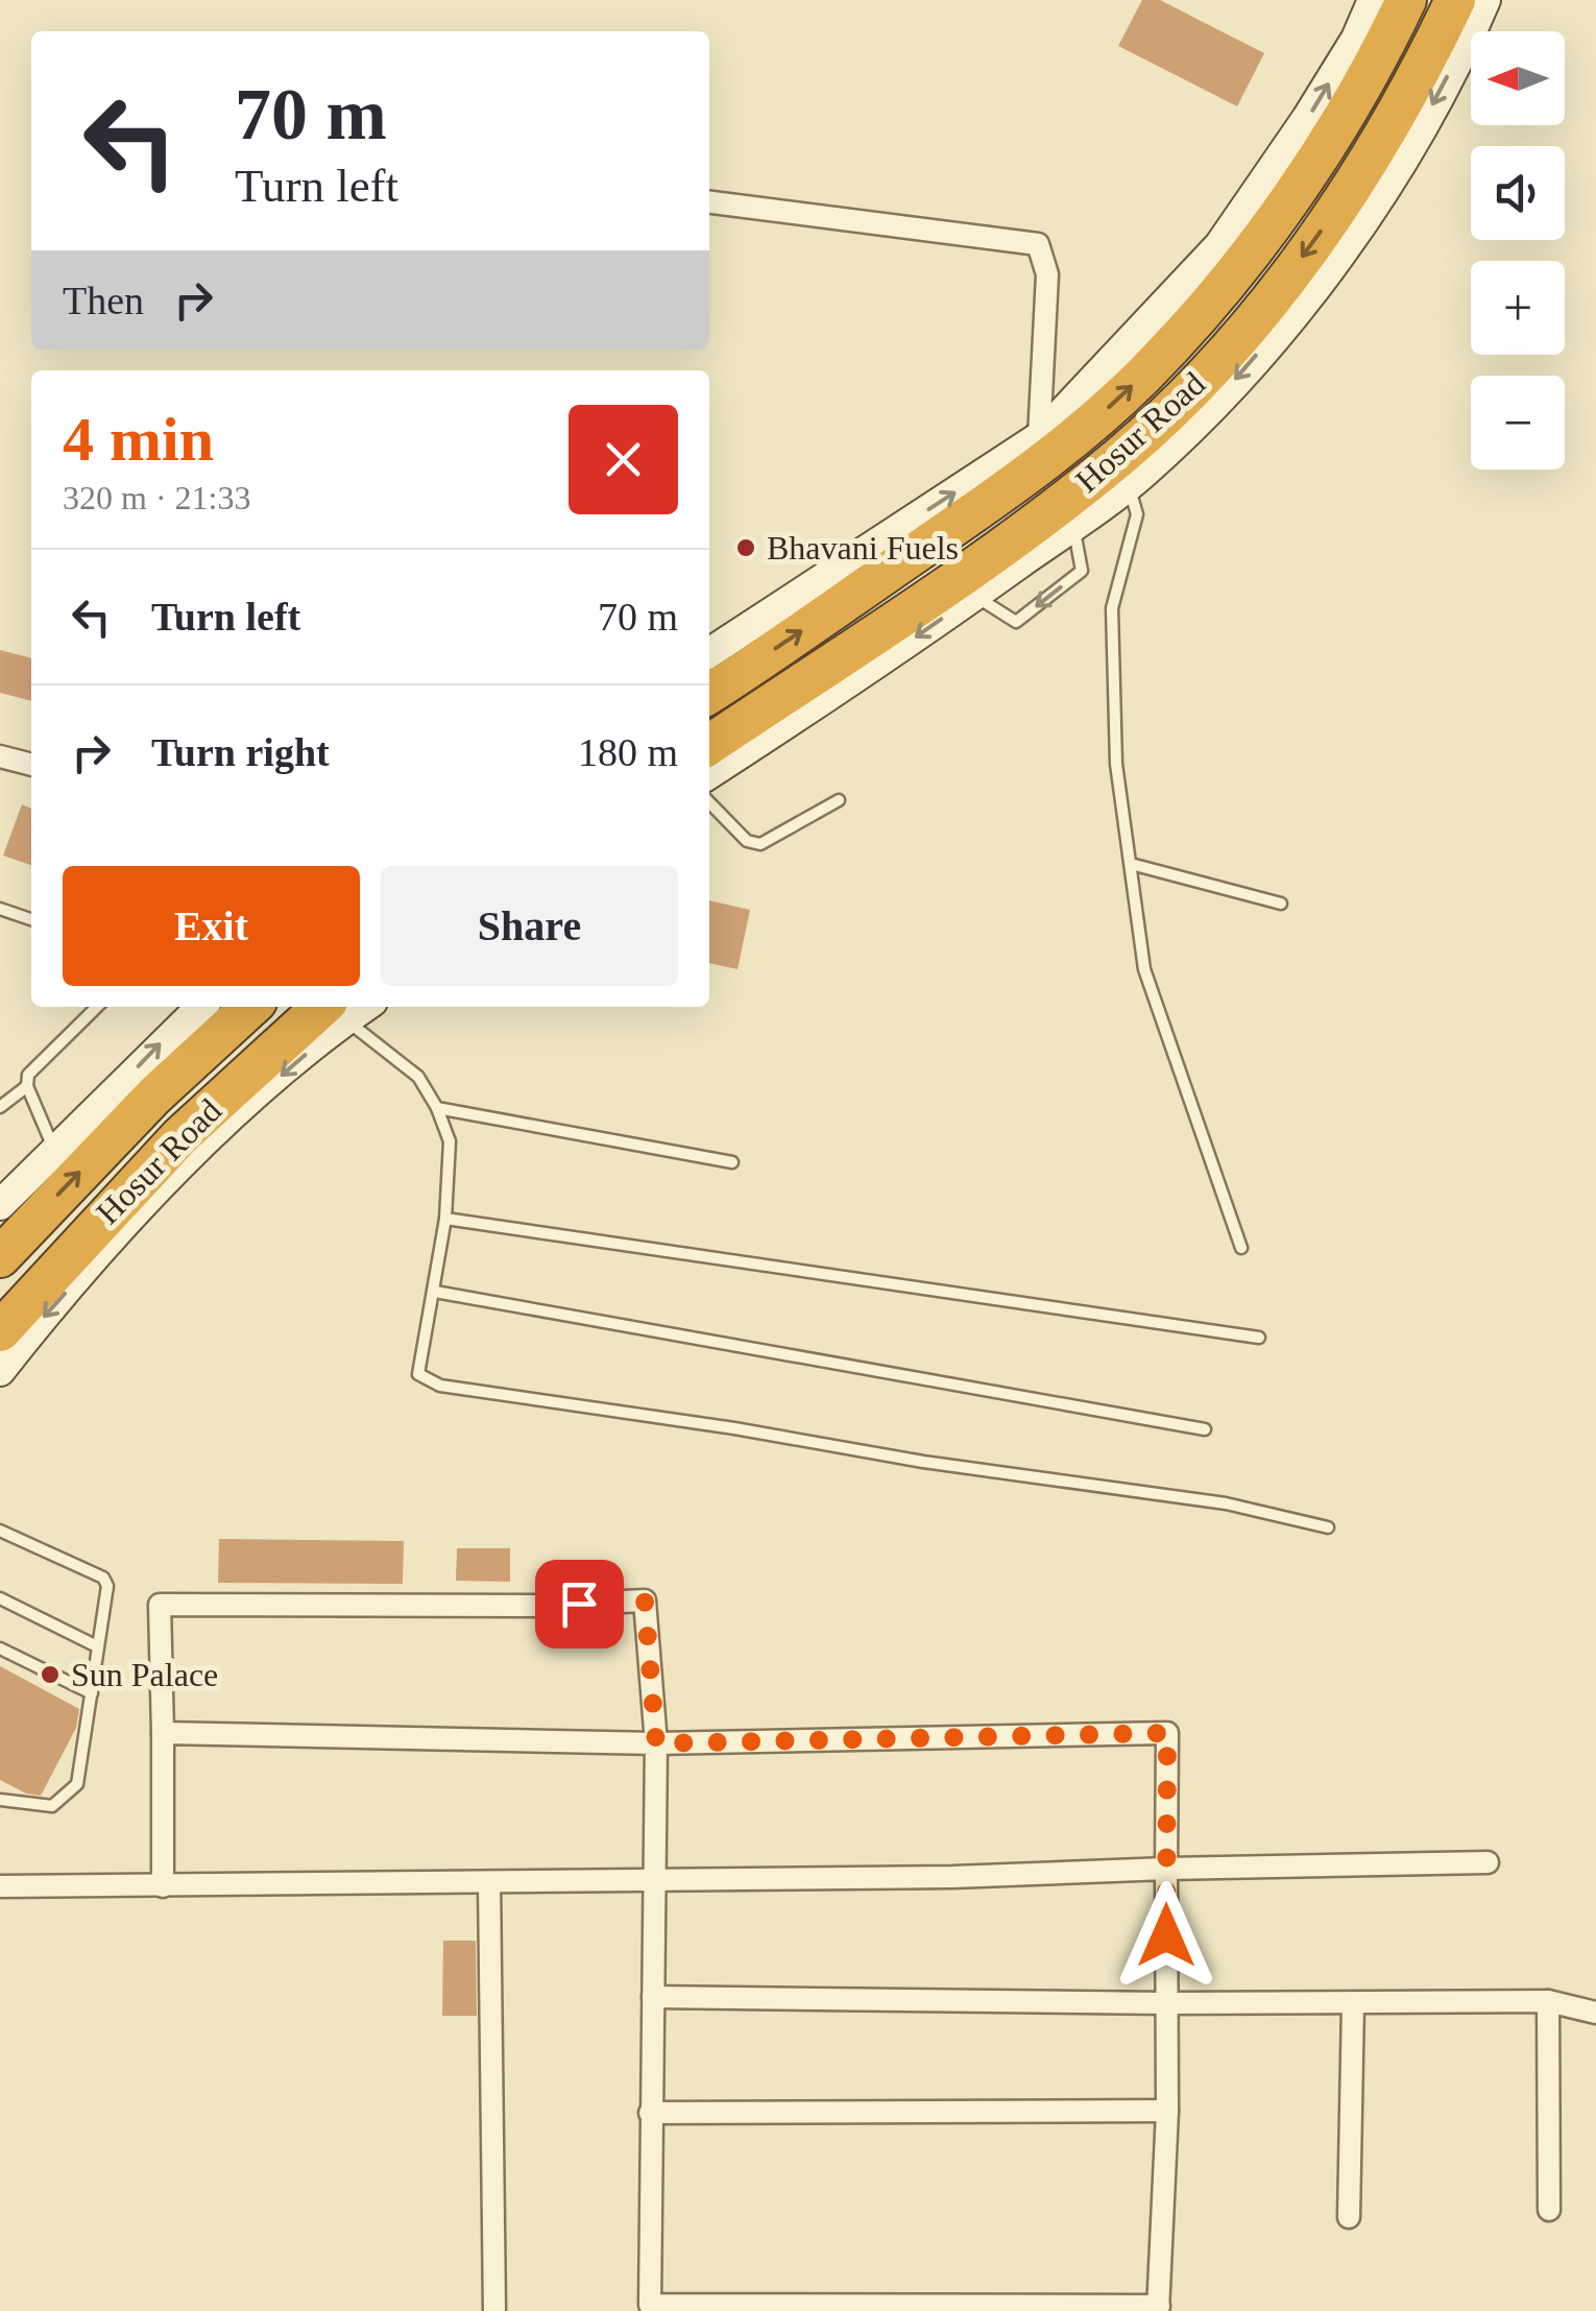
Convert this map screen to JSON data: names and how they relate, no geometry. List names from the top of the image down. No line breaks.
{"streets":{"highway":["Hosur Road"]},"places":["Bhavani Fuels","Sun Palace"],"north":"left","page":{"map_buttons":["+","−"],"turn":["70 m","Turn left"],"then":"Then","heading":["4 min","320 m · 21:33"],"list":[{"name":"Turn left","value":"70 m"},{"name":"Turn right","value":"180 m"}],"buttons":["Exit","Share"]}}
